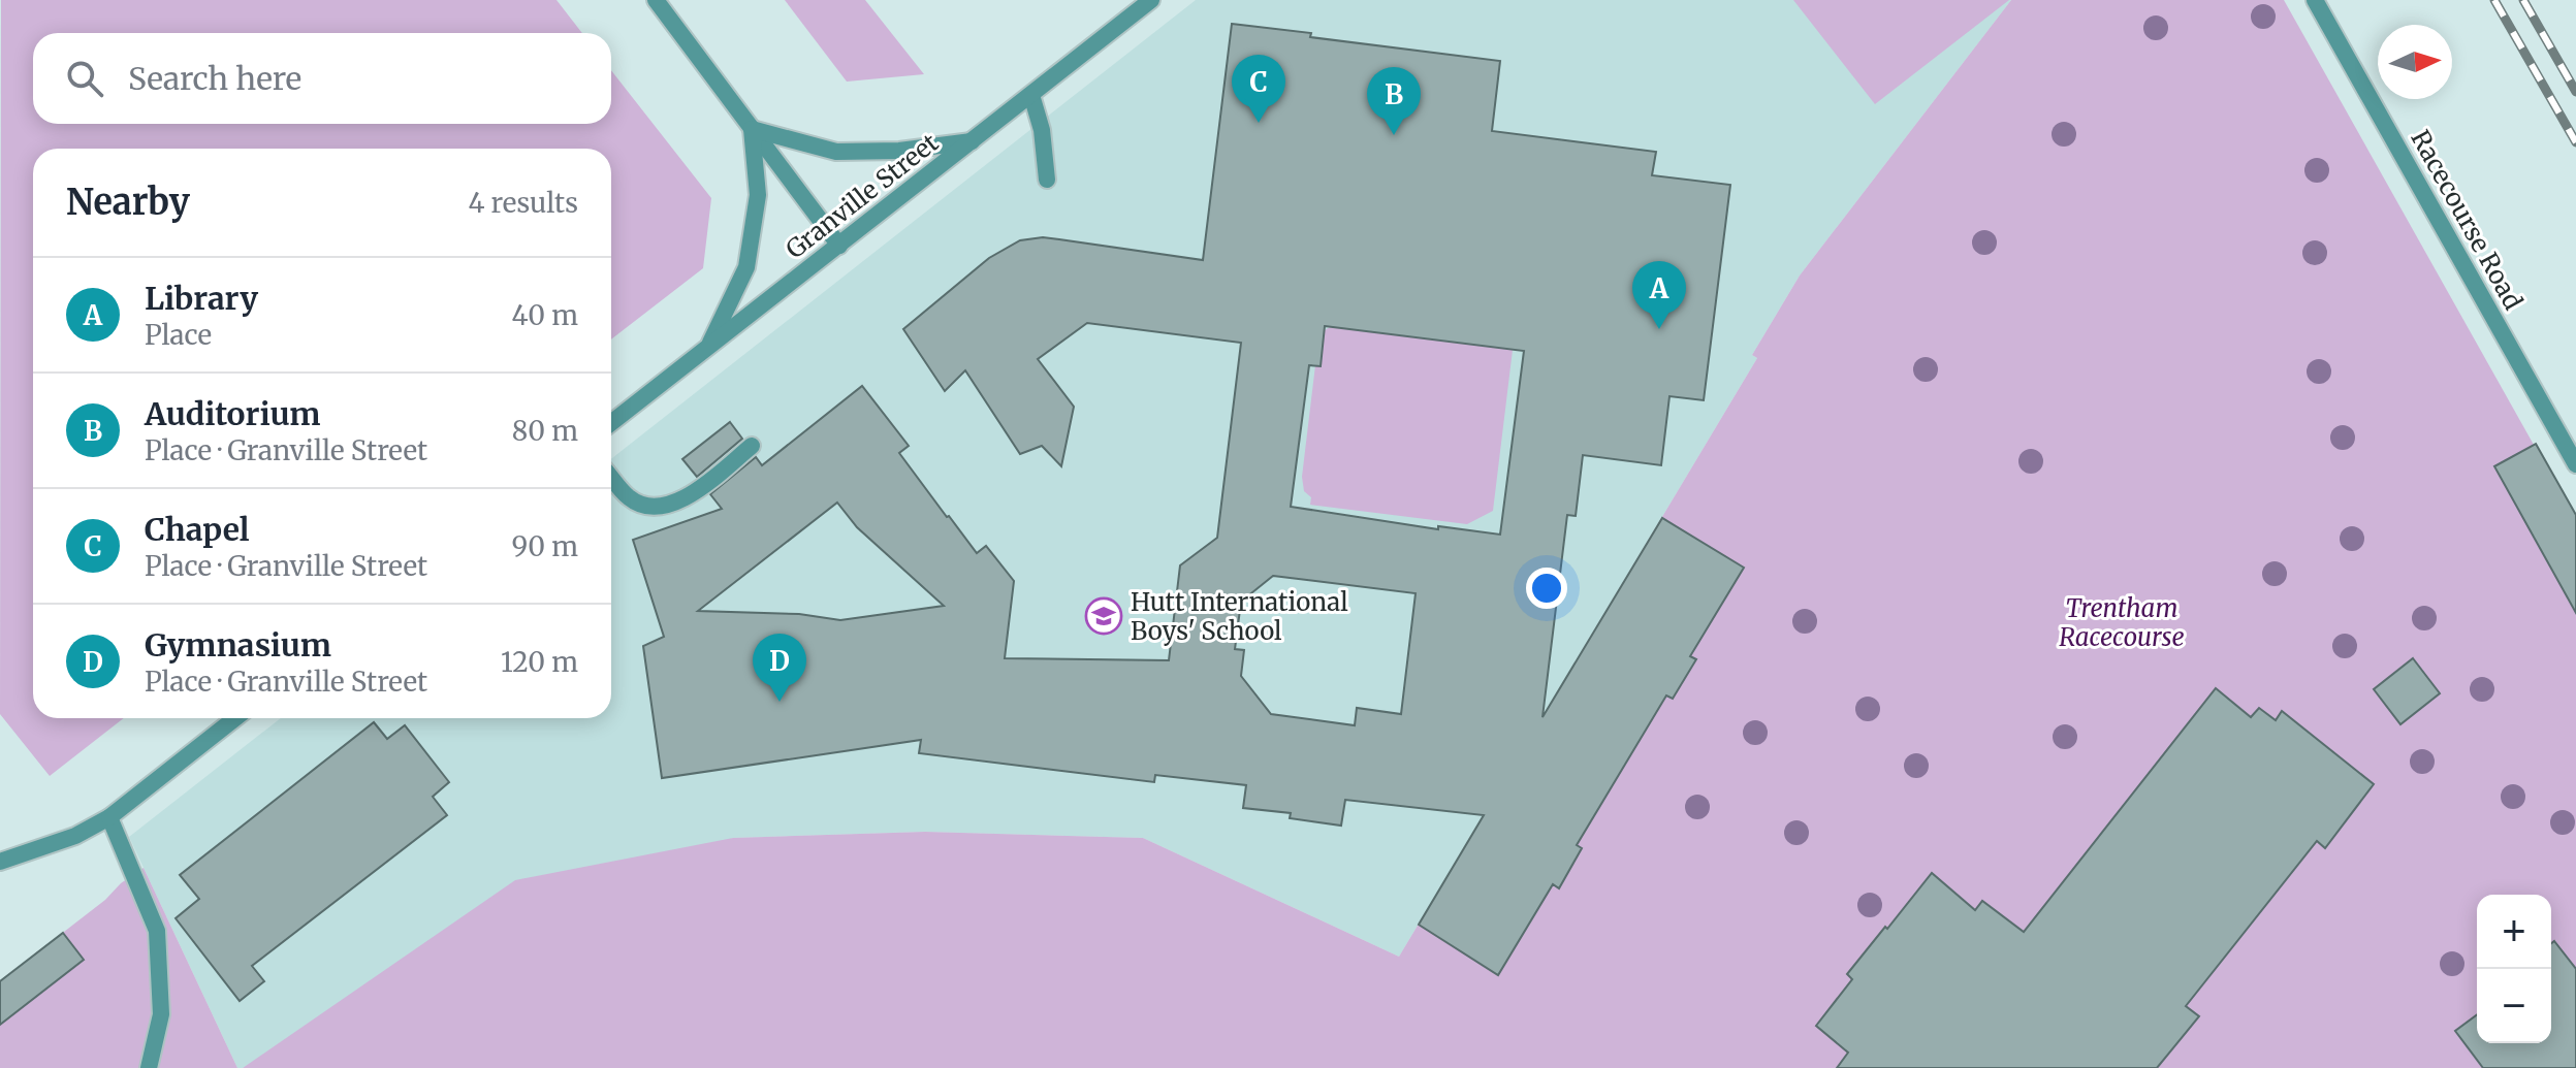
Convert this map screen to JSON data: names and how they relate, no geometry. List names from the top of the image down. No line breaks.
{"streets":{"street":["Granville Street","Racecourse Road"]},"parks":["Trentham Racecourse"],"places":{"school or university":["Hutt International Boys' School"]},"north":"right","page":{"search":"Search here","pins":["C","B","A","D"],"heading":["Nearby","4 results"],"list":[{"mark":"A","name":"Library","note":"Place","value":"40 m"},{"mark":"B","name":"Auditorium","note":"Place · Granville Street","value":"80 m"},{"mark":"C","name":"Chapel","note":"Place · Granville Street","value":"90 m"},{"mark":"D","name":"Gymnasium","note":"Place · Granville Street","value":"120 m"}],"map_buttons":["+","−"]}}
